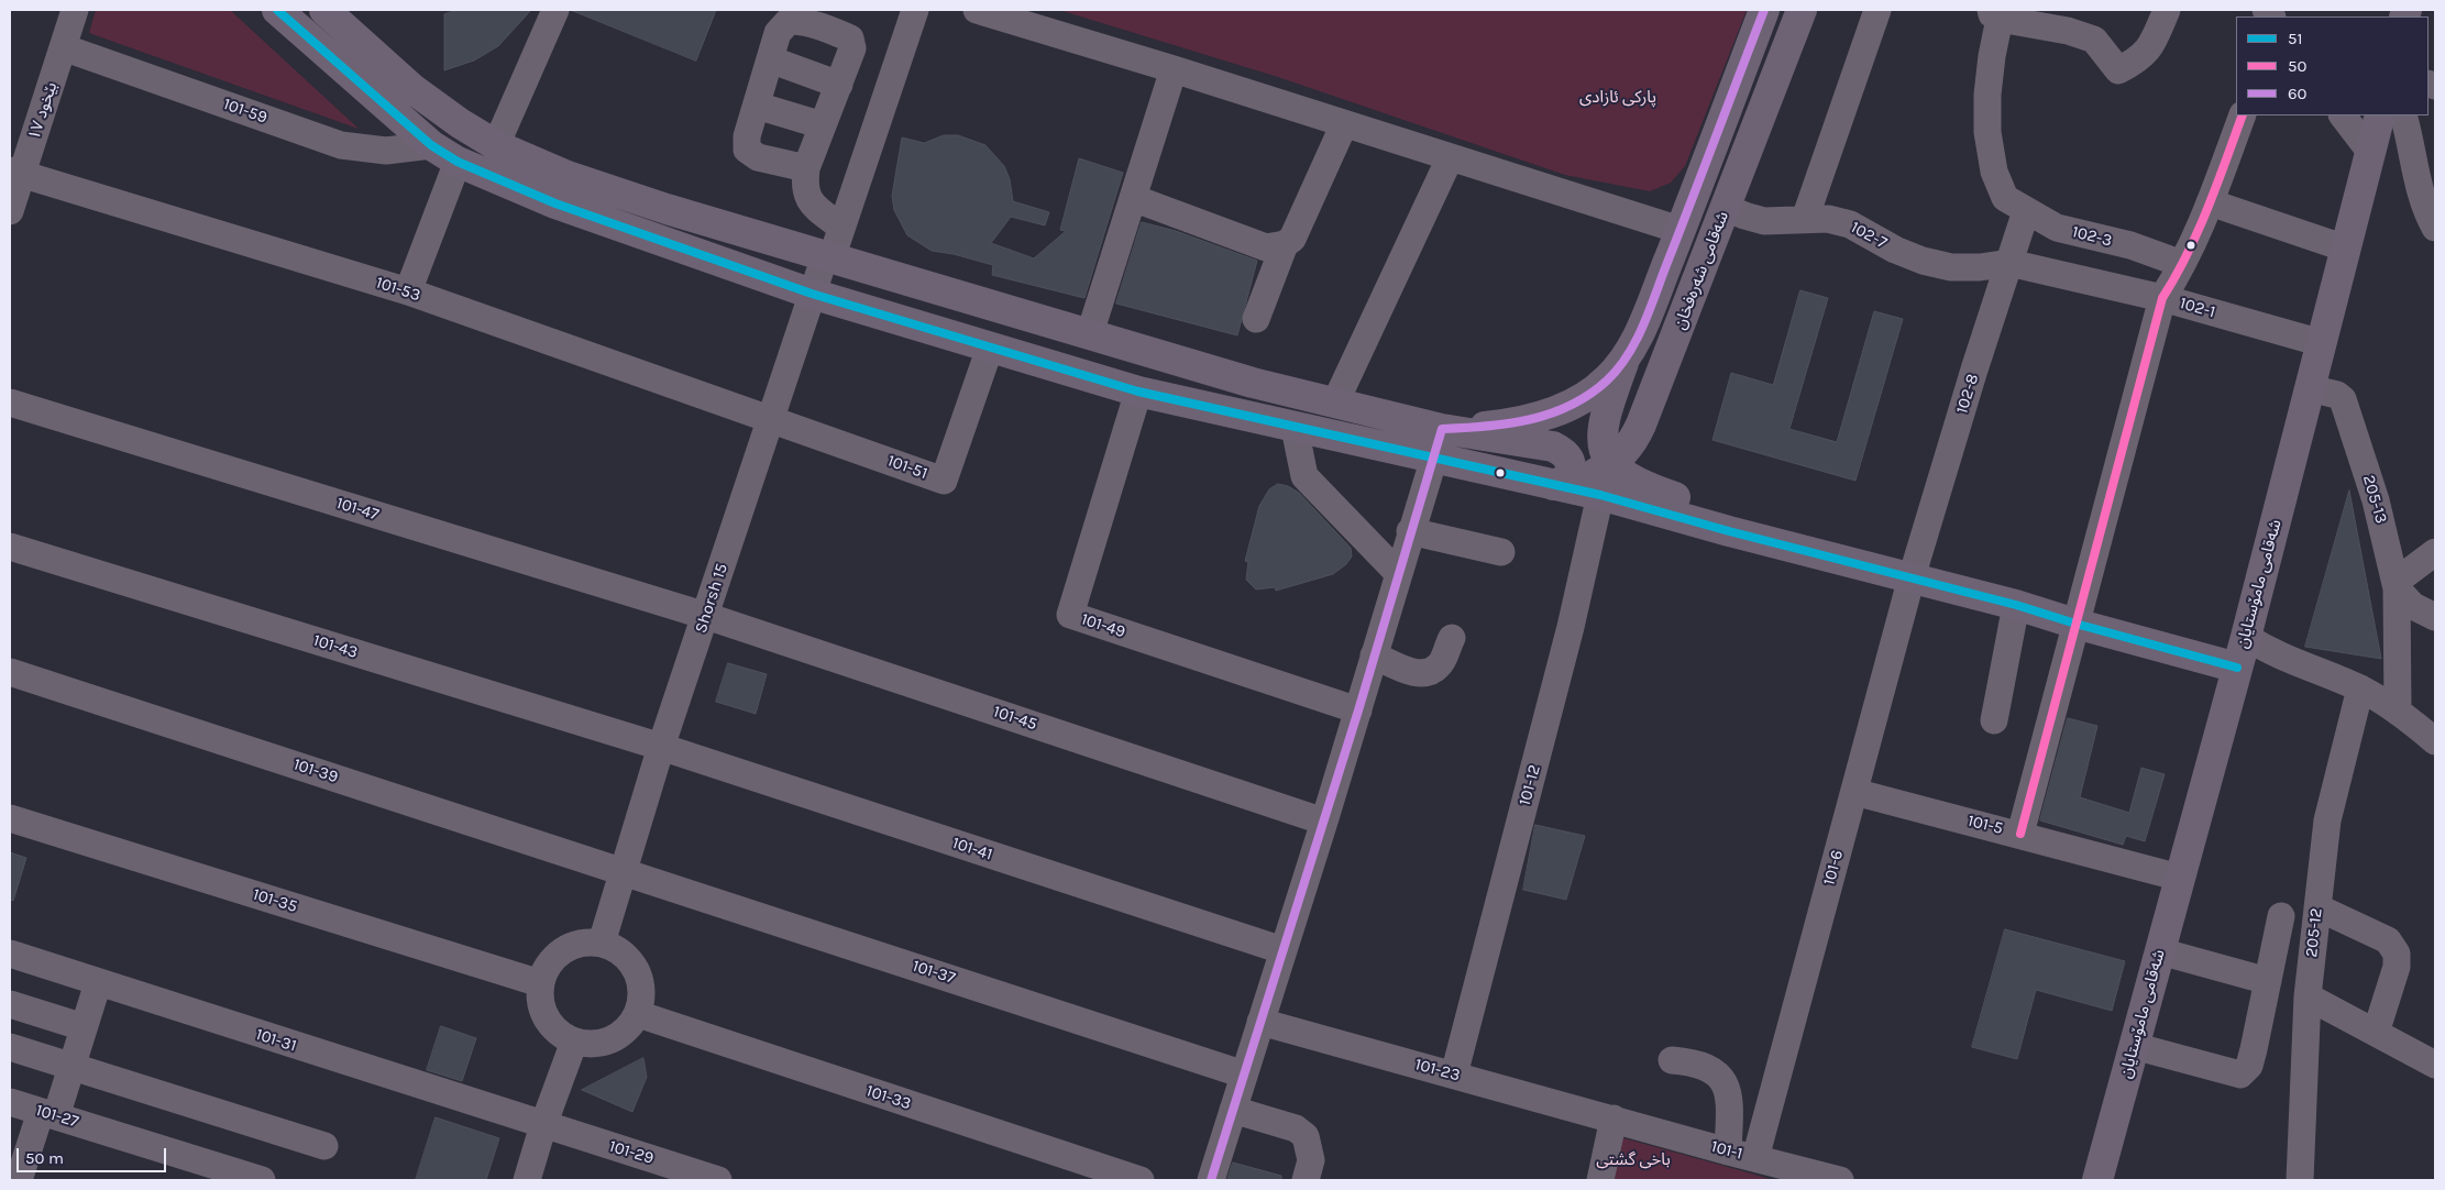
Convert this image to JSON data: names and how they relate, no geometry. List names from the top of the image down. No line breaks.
{"streets":{"main road":["شەقامی شەرەفخان","شەقامی مامۆستایان"],"street":["بێخود ١٧","101-59","102-7","102-3","101-53","102-1","102-8","101-51","205-13","101-47","Shorsh 15","101-49","101-43","101-45","101-39","101-12","101-5","101-41","101-6","101-35","205-12","101-37","101-31","101-23","101-33","101-27","101-1","101-29"]},"crossings":[["بێخود ١٧","101-59"],["بێخود ١٧","101-53"],["102-7","شەقامی شەرەفخان"],["102-7","102-1"],["102-7","102-8"],["102-3","102-8"],["101-53","101-51"],["101-53","Shorsh 15"],["102-1","102-8"],["102-1","شەقامی مامۆستایان"],["102-8","101-6"],["101-51","Shorsh 15"],["205-13","شەقامی مامۆستایان"],["101-47","Shorsh 15"],["101-47","101-45"],["شەقامی مامۆستایان","101-5"],["Shorsh 15","101-43"],["Shorsh 15","101-45"],["Shorsh 15","101-39"],["Shorsh 15","101-41"],["Shorsh 15","101-35"],["Shorsh 15","101-37"],["Shorsh 15","101-33"],["101-43","101-41"],["101-39","101-37"],["101-12","101-23"],["101-5","101-6"],["101-6","101-1"],["101-35","101-33"],["101-31","101-29"],["101-23","101-1"]],"parks":["پارکی ئازادی","باخی گشتی"],"lines":["transit line 51","transit line 60","transit line 50"],"legend":["51","50","60"],"scale_bar":"50 m"}
